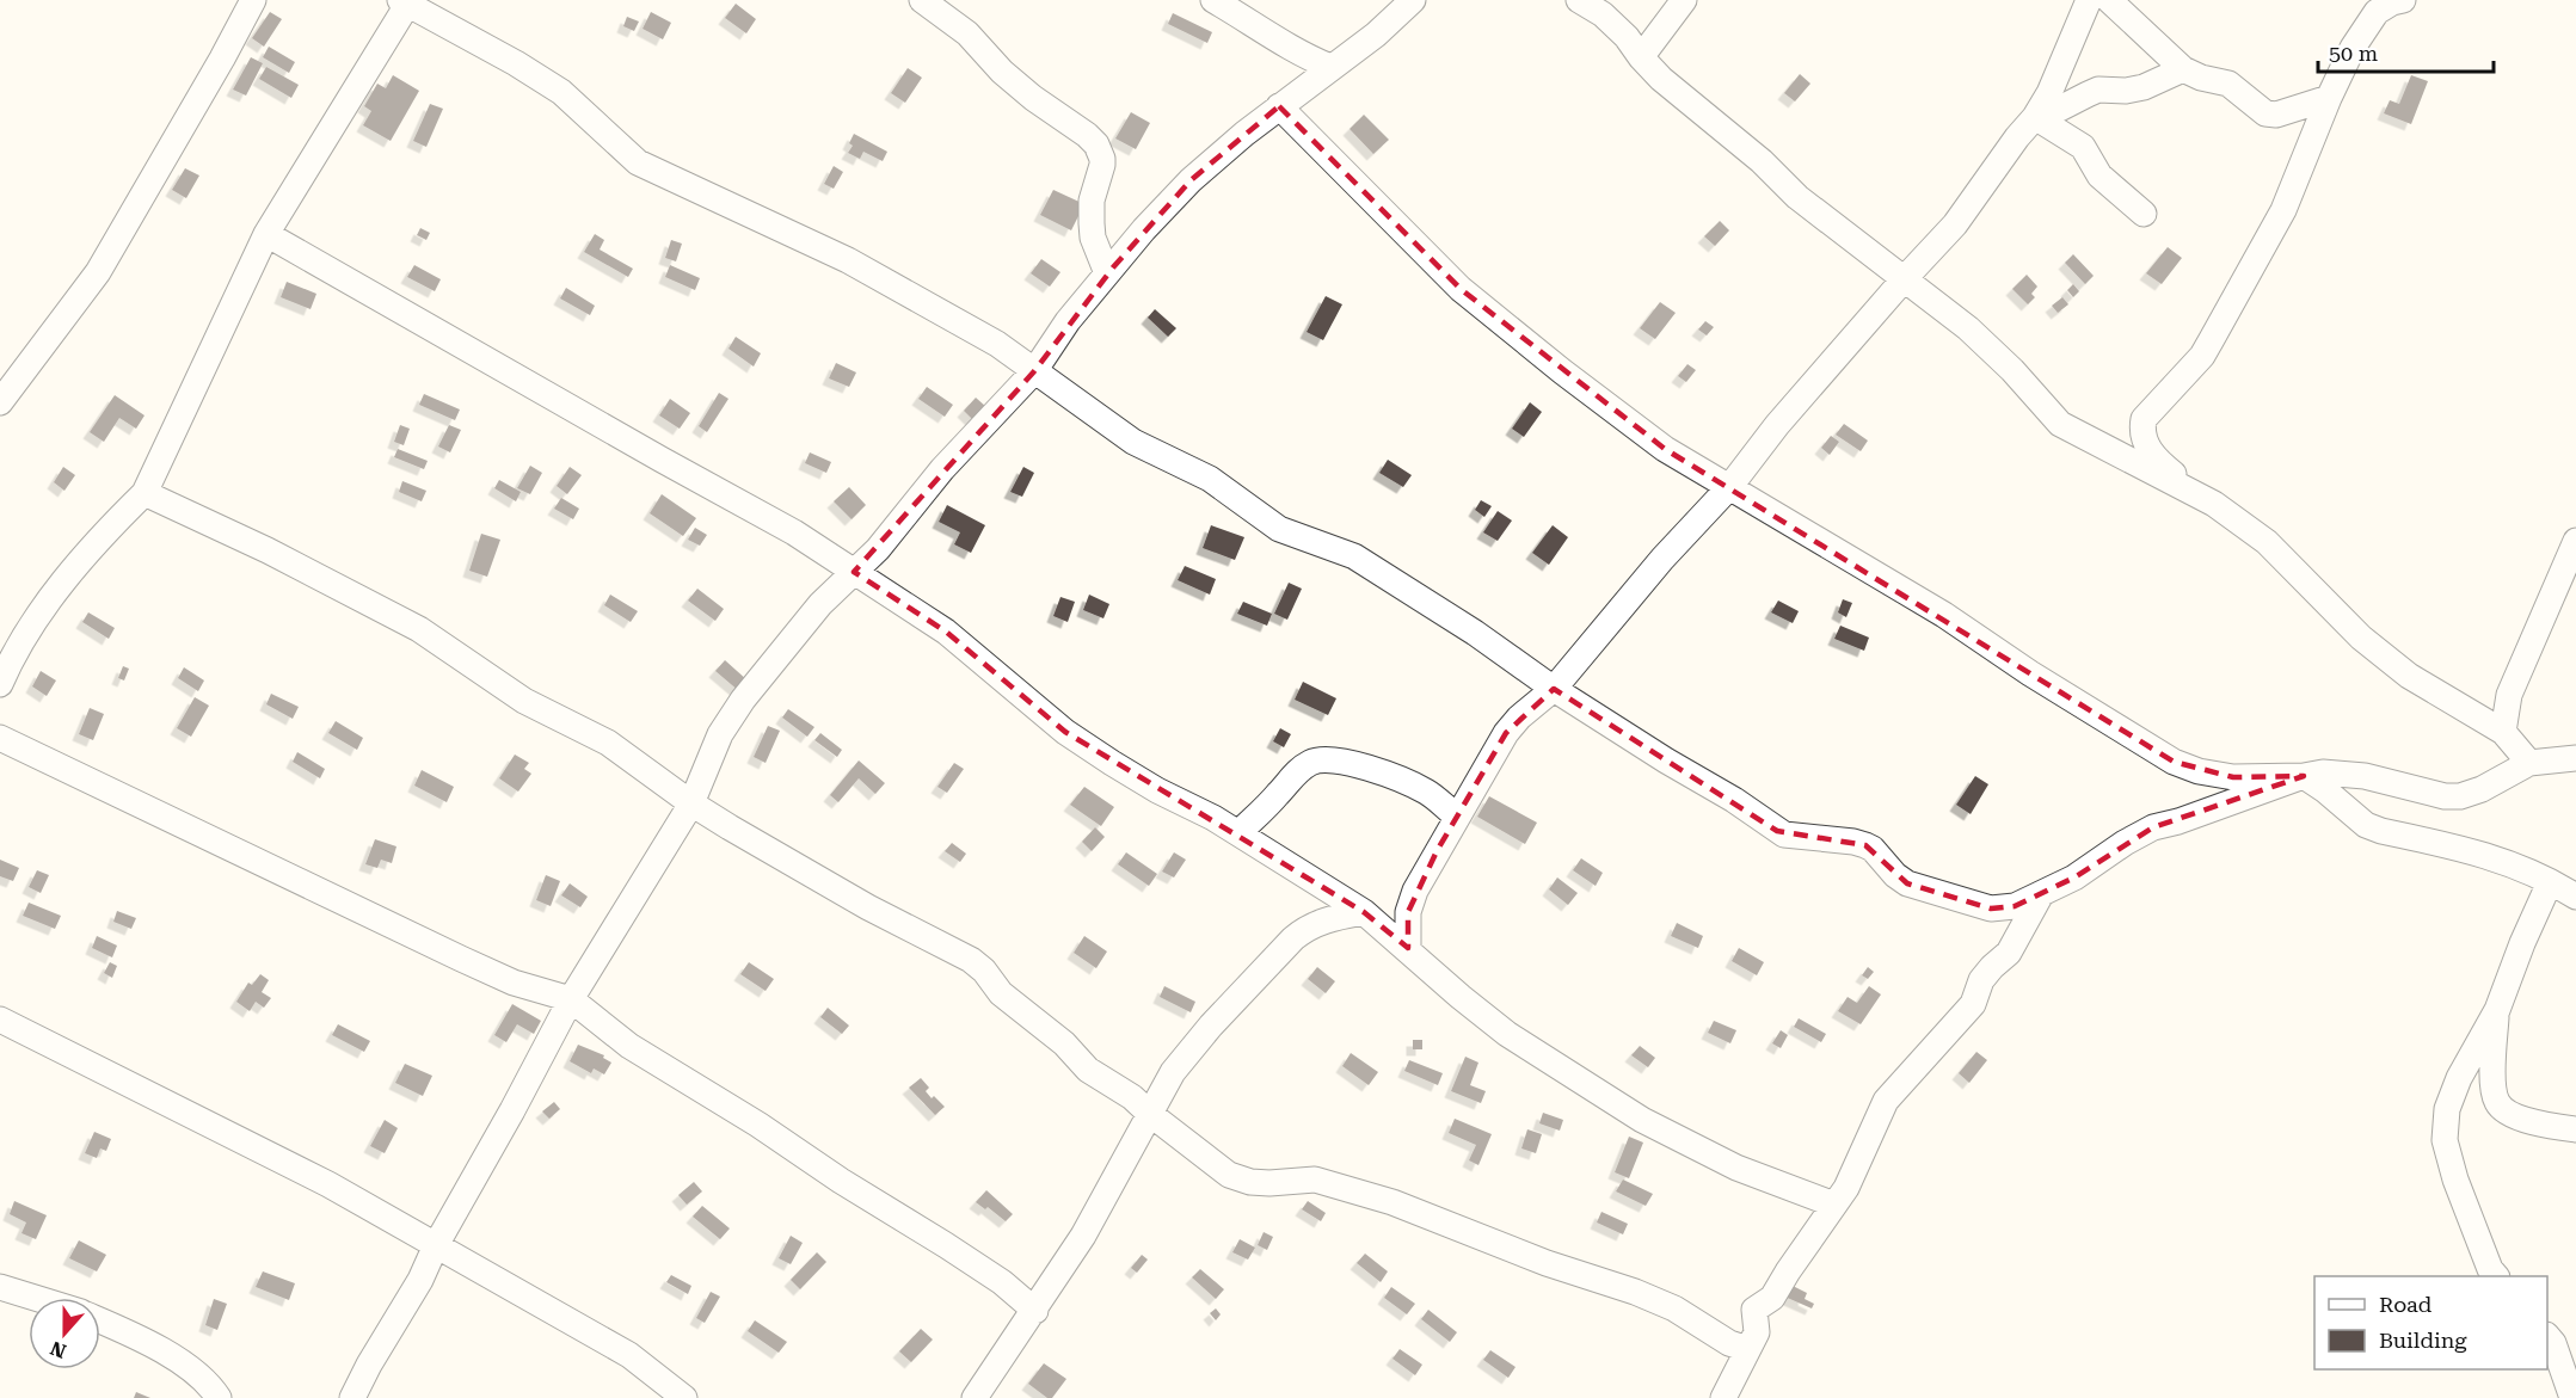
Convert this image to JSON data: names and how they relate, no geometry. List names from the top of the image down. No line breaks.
{"legend":["Road","Building"],"scale_bar":"50 m","north":"bottom"}
